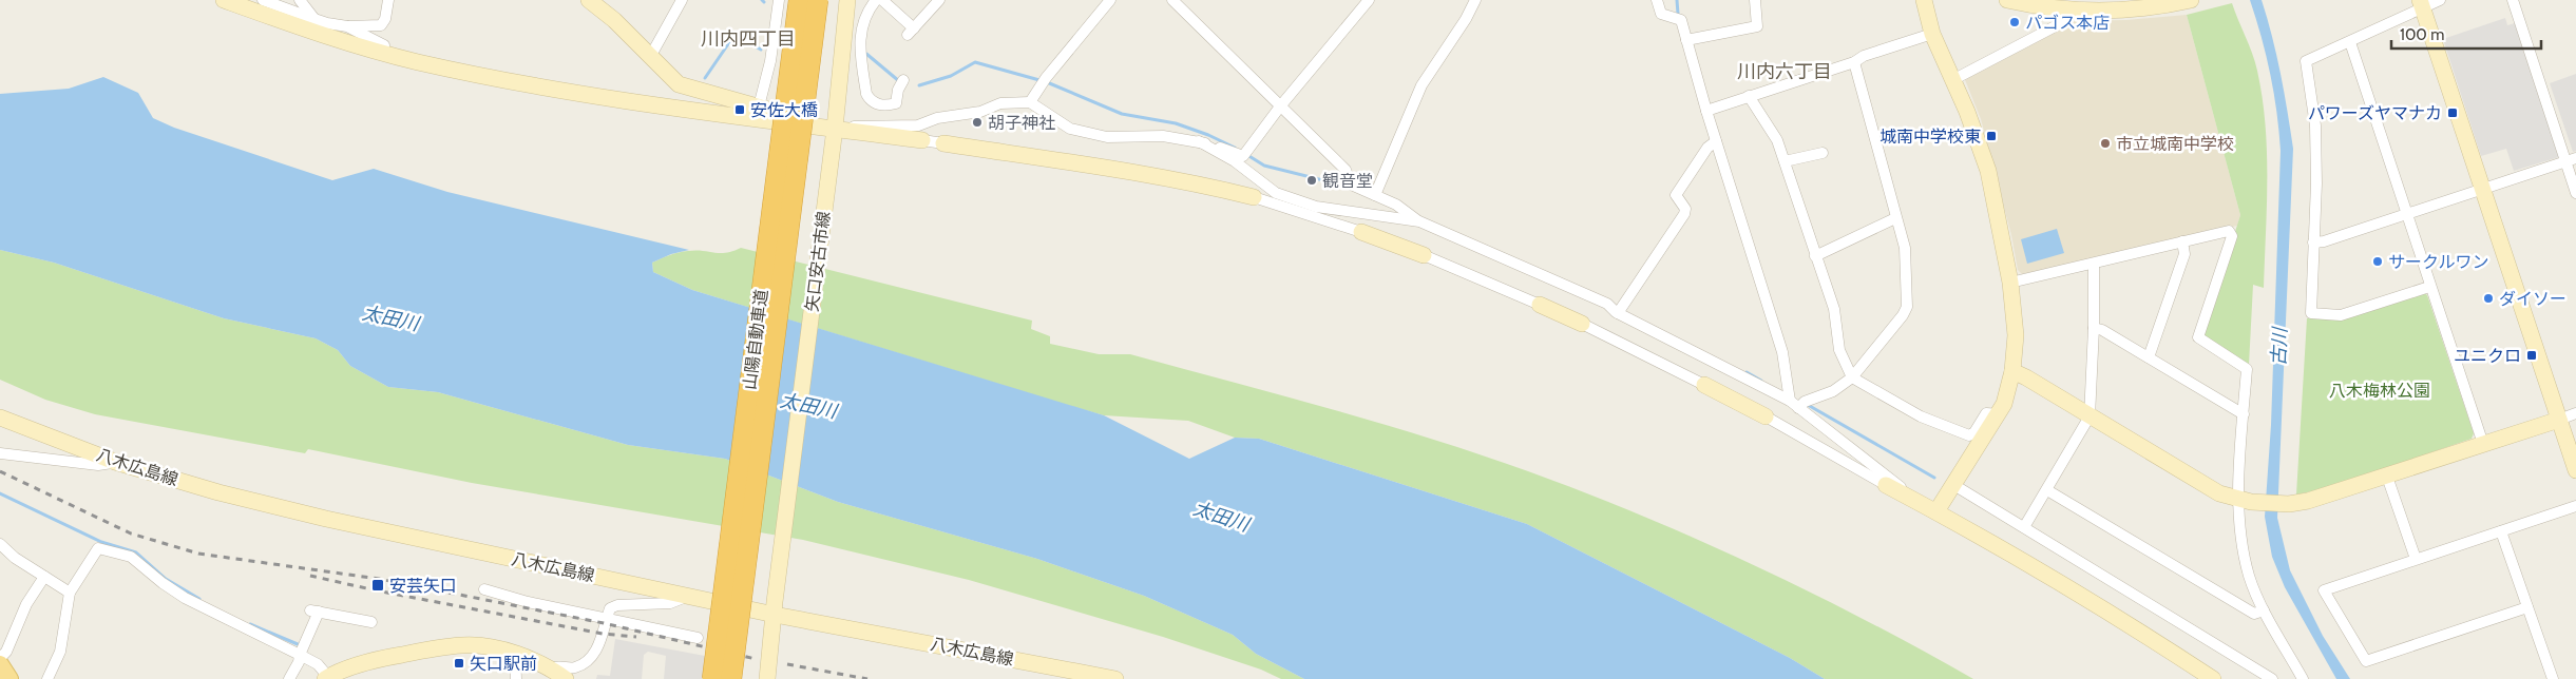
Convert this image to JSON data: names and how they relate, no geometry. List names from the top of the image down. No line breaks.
{"streets":{"highway":["山陽自動車道"],"street":["矢口安古市線","八木広島線"]},"crossings":[["矢口安古市線","八木広島線"]],"districts":["川内四丁目","川内六丁目"],"water":["太田川","古川"],"parks":["八木梅林公園"],"places":{"other":["パゴス本店","胡子神社","市立城南中学校","観音堂","サークルワン","ダイソー"],"transit":["安佐大橋","パワーズヤマナカ","城南中学校東","ユニクロ","安芸矢口","矢口駅前"]},"scale_bar":"100 m"}
